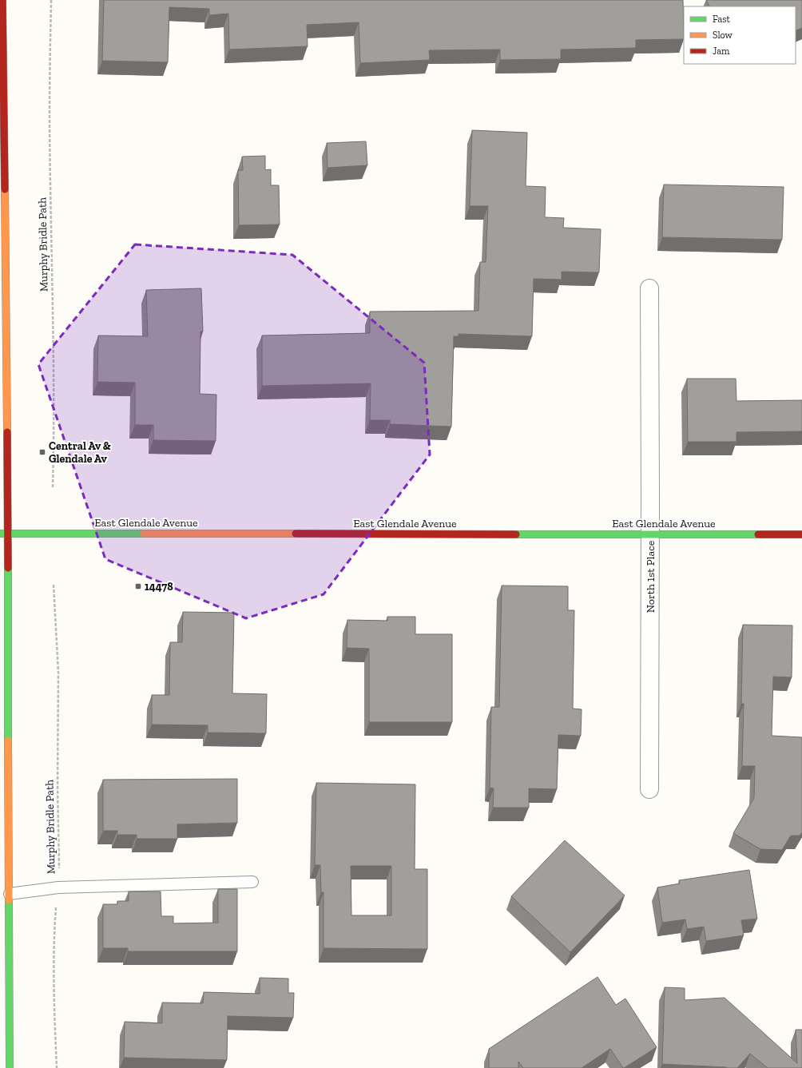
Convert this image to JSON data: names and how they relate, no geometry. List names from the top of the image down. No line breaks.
{"streets":{"main road":["East Glendale Avenue"],"street":["North 1st Place"],"path":["Murphy Bridle Path"]},"crossings":[["East Glendale Avenue","North 1st Place"]],"places":{"transit":["Central Av & Glendale Av","14478"]},"legend":["Fast","Slow","Jam"]}
